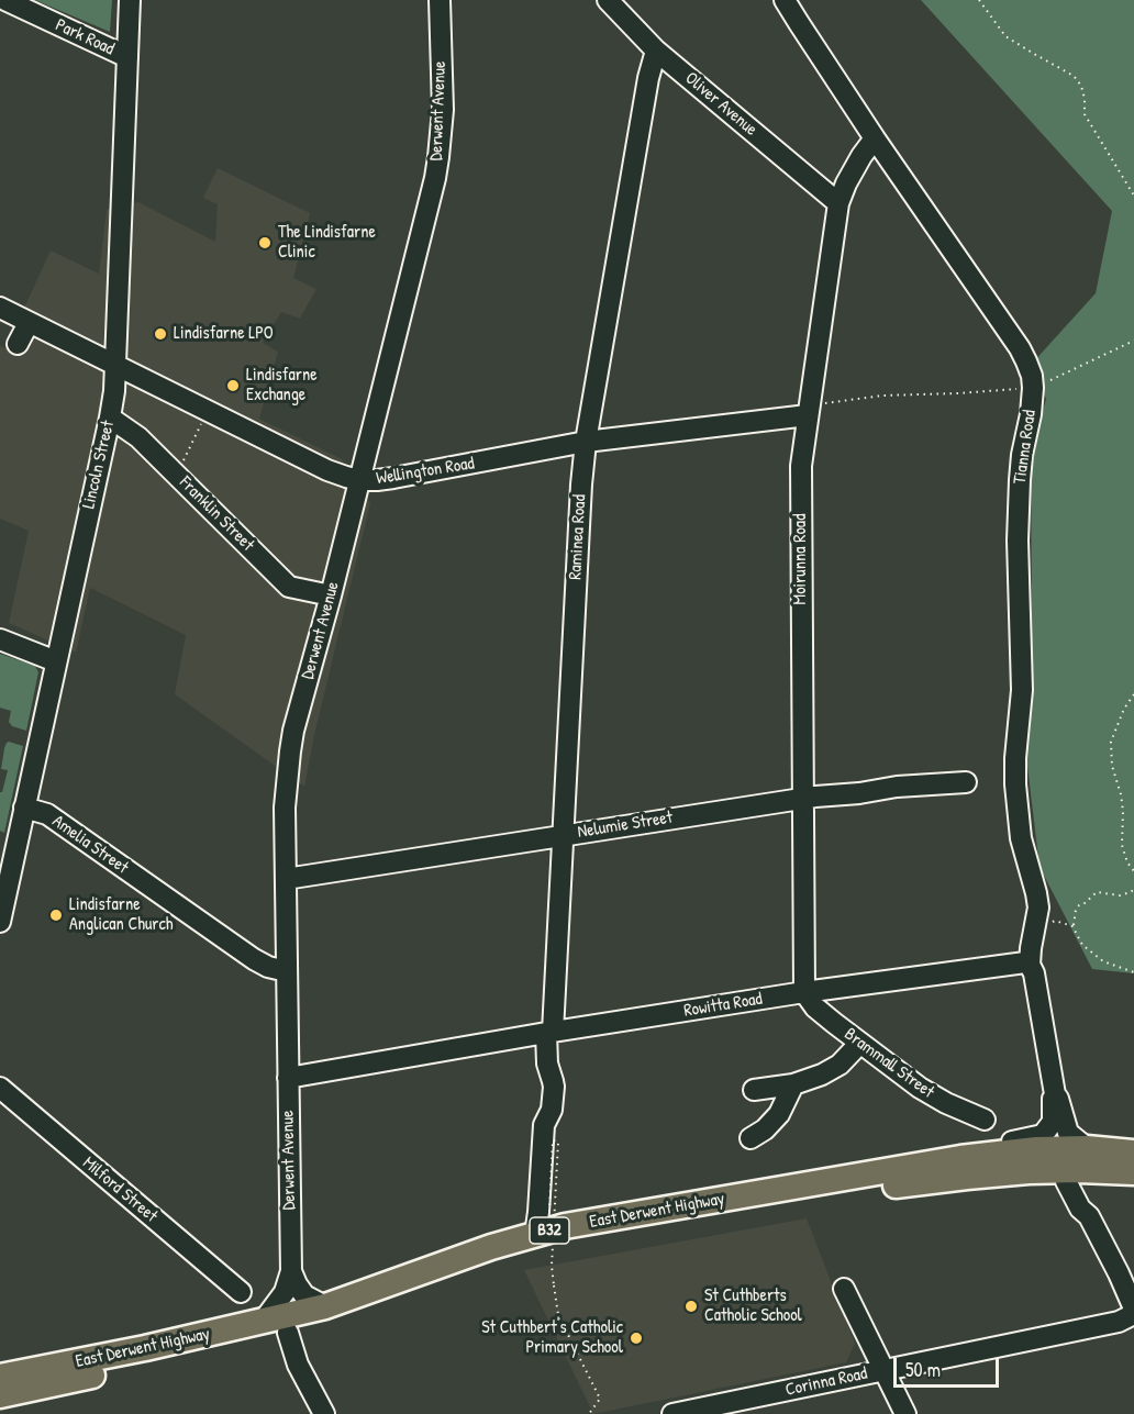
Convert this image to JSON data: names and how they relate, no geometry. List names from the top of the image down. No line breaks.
{"streets":{"main road":["East Derwent Highway","B32"],"street":["Park Road","Oliver Avenue","Derwent Avenue","Tianna Road","Lincoln Street","Wellington Road","Franklin Street","Raminea Road","Moirunna Road","Nelumie Street","Amelia Street","Rowitta Road","Brammall Street","Milford Street","Corinna Road"]},"crossings":[["Park Road","Lincoln Street"],["Oliver Avenue","Raminea Road"],["Oliver Avenue","Moirunna Road"],["Derwent Avenue","Wellington Road"],["Derwent Avenue","Franklin Street"],["Derwent Avenue","Nelumie Street"],["Derwent Avenue","Amelia Street"],["Derwent Avenue","Rowitta Road"],["Derwent Avenue","East Derwent Highway"],["Tianna Road","Moirunna Road"],["Tianna Road","Rowitta Road"],["Lincoln Street","Wellington Road"],["Lincoln Street","Franklin Street"],["Lincoln Street","Amelia Street"],["Wellington Road","Raminea Road"],["Wellington Road","Moirunna Road"],["Raminea Road","Nelumie Street"],["Raminea Road","Rowitta Road"],["Raminea Road","East Derwent Highway"],["Moirunna Road","Nelumie Street"],["Moirunna Road","Rowitta Road"],["Moirunna Road","Brammall Street"],["Rowitta Road","Brammall Street"]],"places":["The Lindisfarne Clinic","Lindisfarne LPO","Lindisfarne Exchange","Lindisfarne Anglican Church","St Cuthberts Catholic School","St Cuthbert's Catholic Primary School"],"scale_bar":"50 m"}
